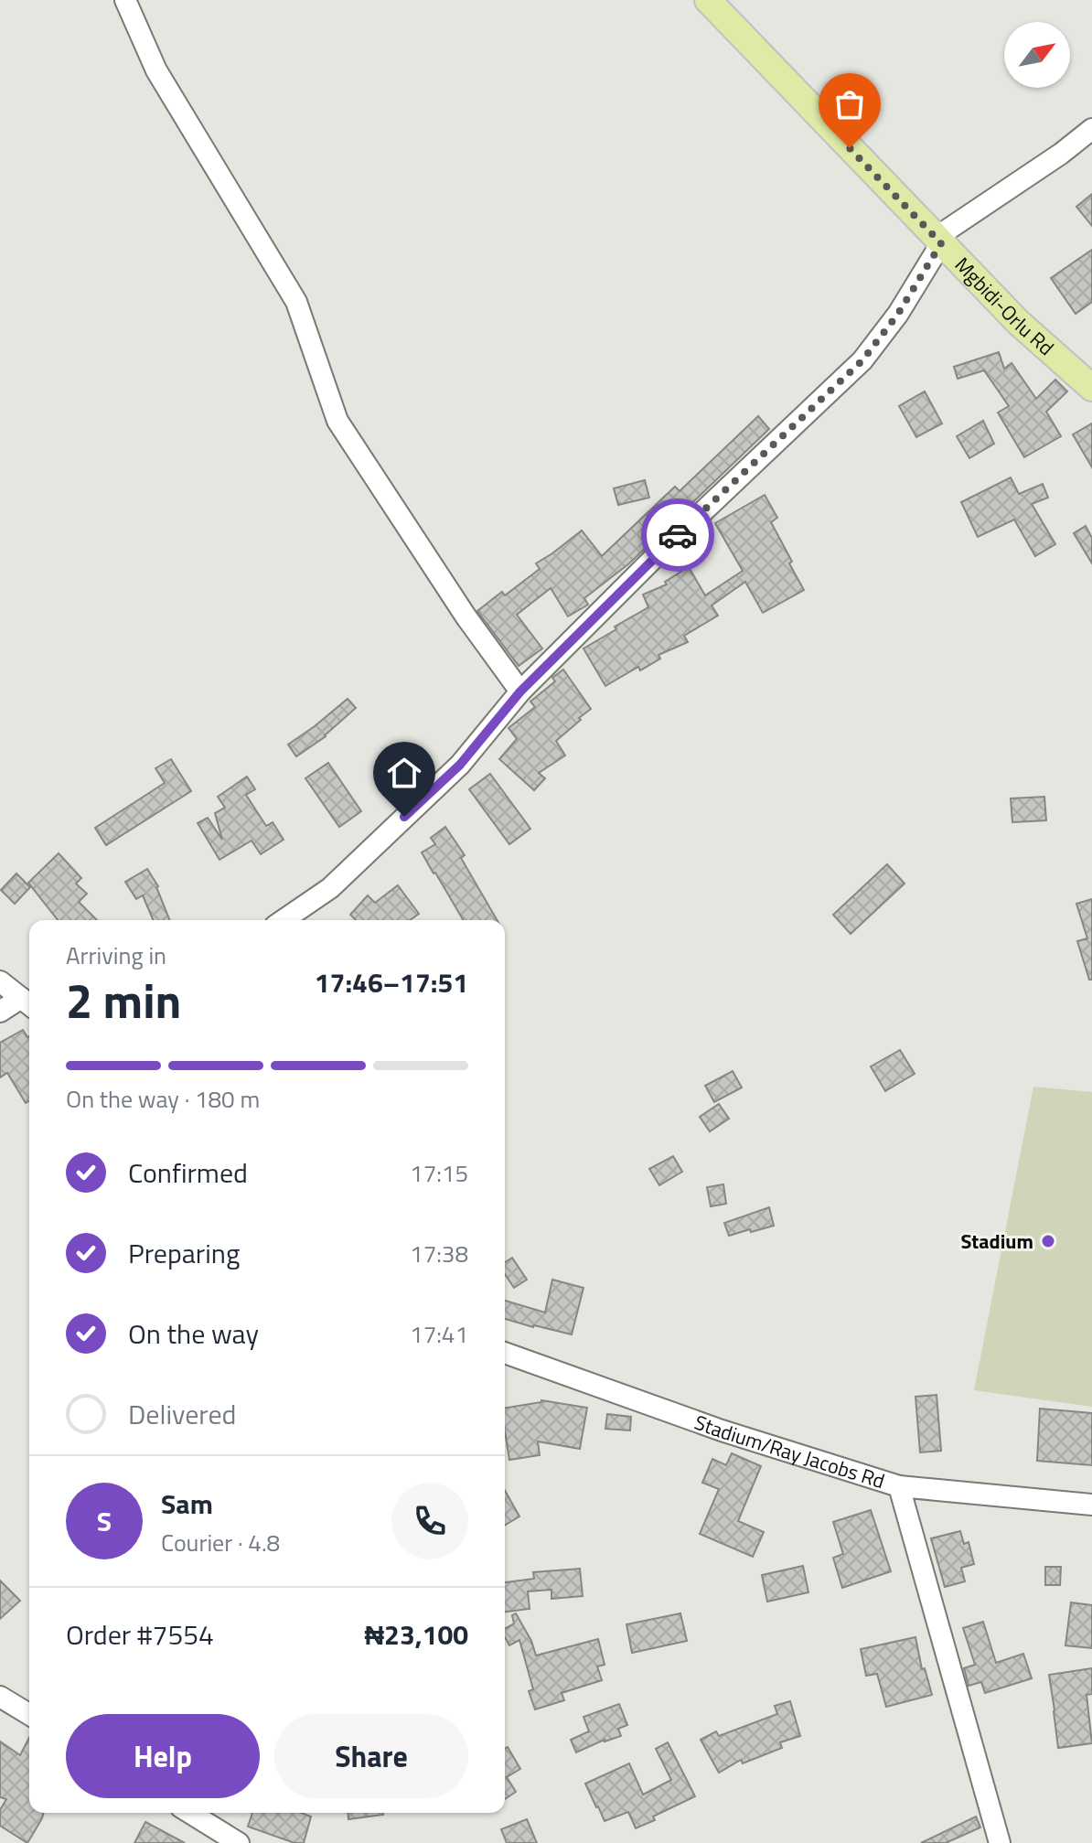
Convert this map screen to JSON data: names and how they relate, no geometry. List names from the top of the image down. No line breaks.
{"streets":{"main road":["Mgbidi-Orlu Rd"],"street":["Stadium/Ray Jacobs Rd"]},"places":["Stadium"],"north":"top right","page":{"heading":["2 min","Arriving in","17:46–17:51"],"panel":["Sam","Courier · 4.8","Order #7554","₦23,100"],"bar":"On the way · 180 m","list":[["Confirmed","17:15"],["Preparing","17:38"],["On the way","17:41"],"Delivered"],"round":"S","buttons":["Help","Share"]}}
